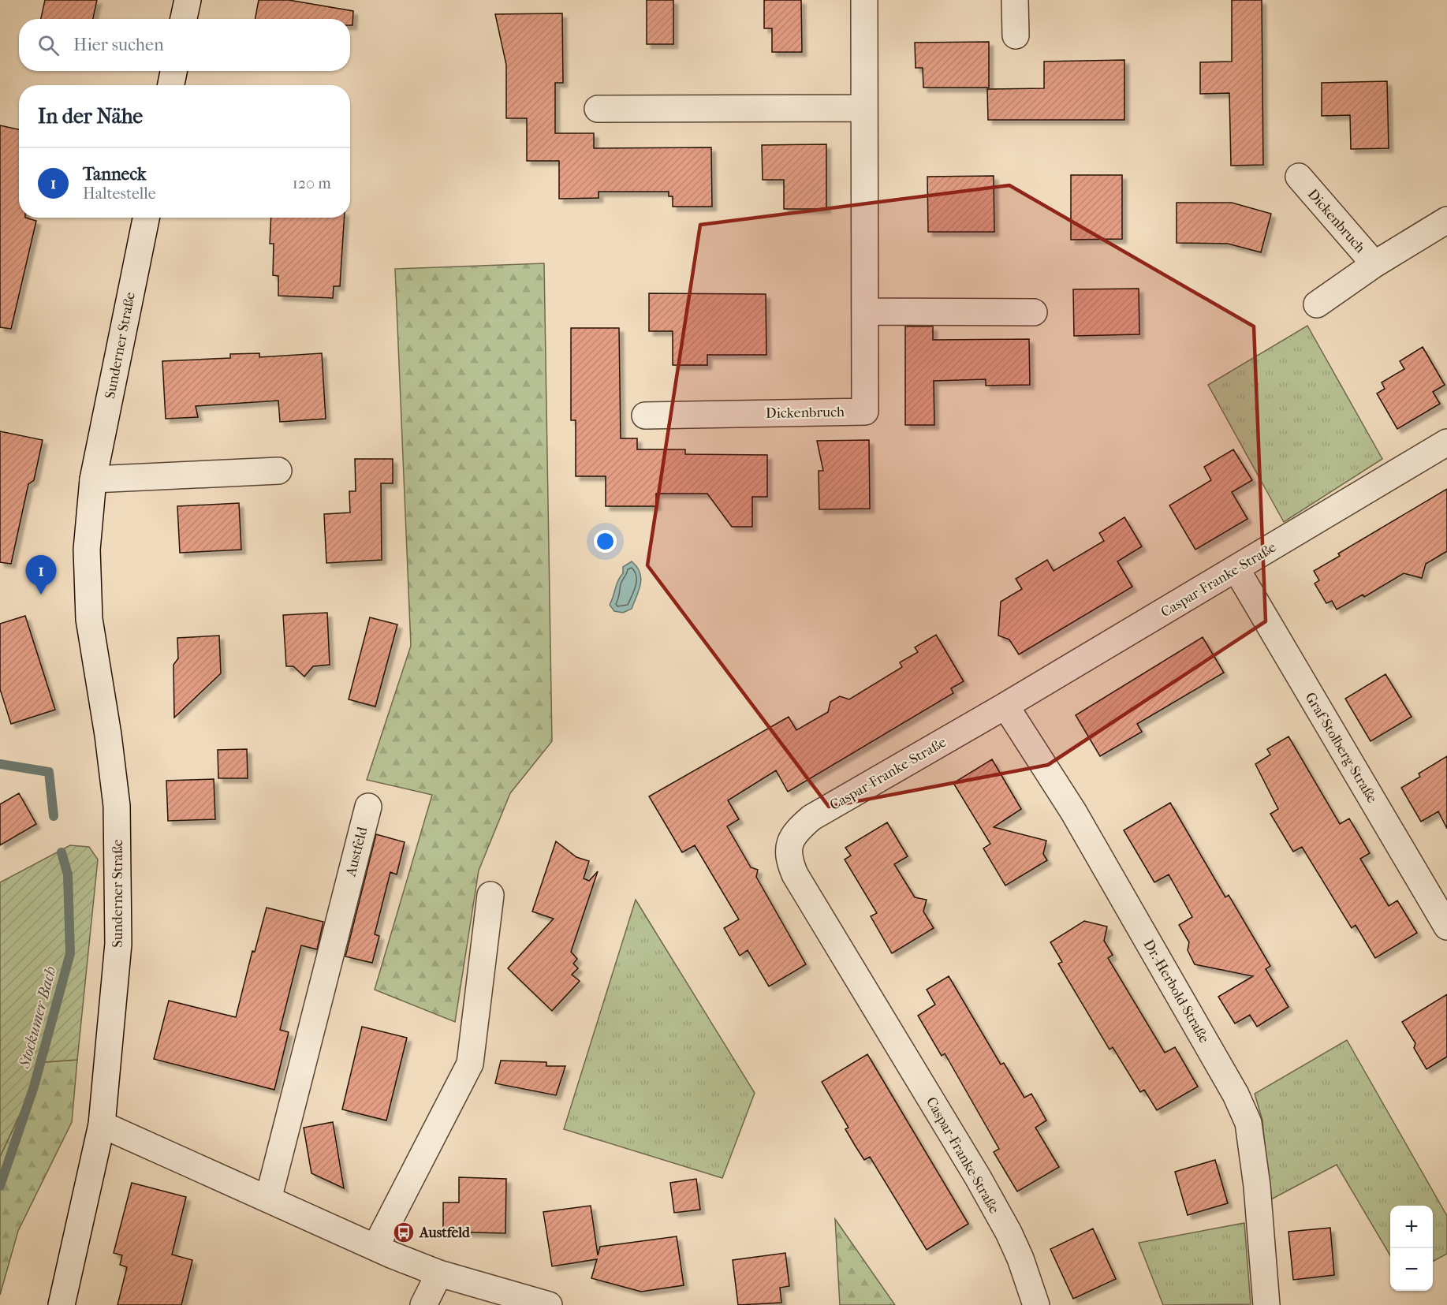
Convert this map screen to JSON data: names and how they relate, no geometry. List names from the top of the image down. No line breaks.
{"streets":{"street":["Dickenbruch","Sunderner Straße","Caspar-Franke-Straße","Graf-Stolberg-Straße","Austfeld","Dr.-Herbold-Straße"]},"crossings":[["Caspar-Franke-Straße","Graf-Stolberg-Straße"],["Caspar-Franke-Straße","Dr.-Herbold-Straße"]],"water":["Stockumer Bach"],"places":{"bus stop":["Austfeld"]},"page":{"search":"Hier suchen","heading":"In der Nähe","list":[{"mark":"1","name":"Tanneck","note":"Haltestelle","value":"120 m"}],"pins":"1","map_buttons":["+","−"]}}
